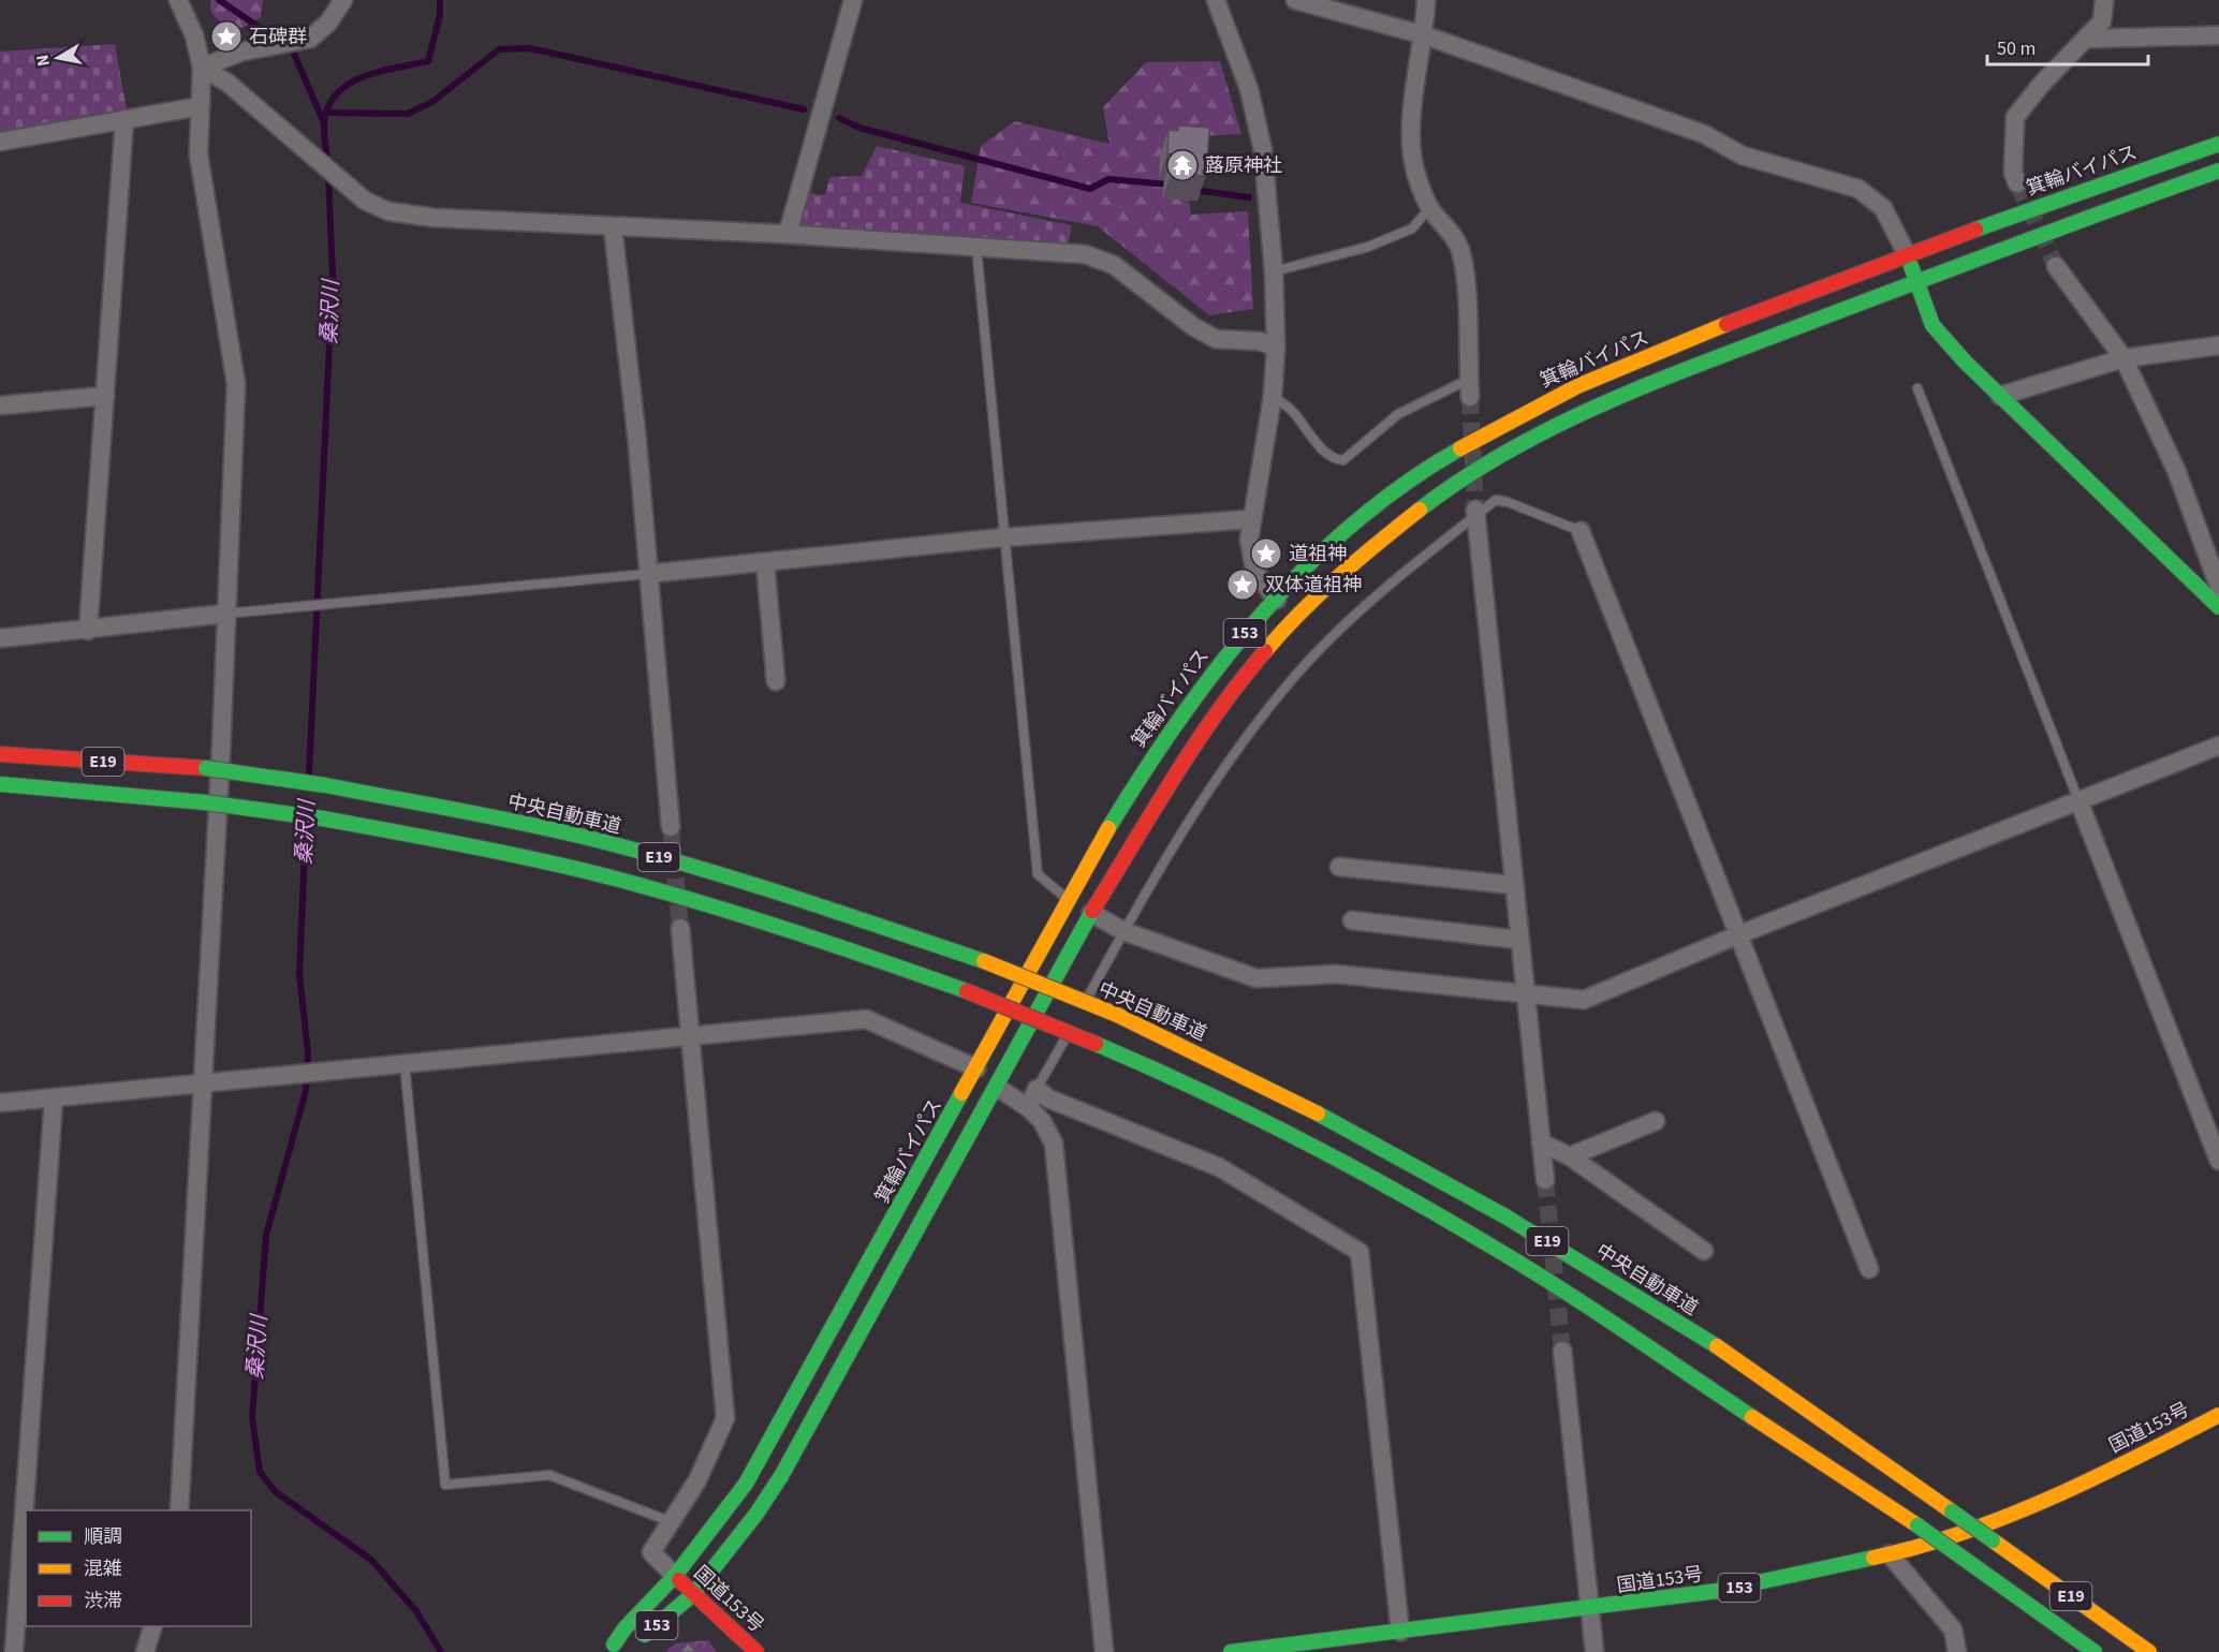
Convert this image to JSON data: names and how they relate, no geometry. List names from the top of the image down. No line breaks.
{"streets":{"main road":["箕輪バイパス","153","E19","中央自動車道","国道153号"]},"crossings":[["箕輪バイパス","153"],["箕輪バイパス","国道153号"],["153","国道153号"]],"water":["桑沢川"],"places":{"place":["石碑群","道祖神","双体道祖神"],"temple":["蕗原神社"]},"legend":["順調","混雑","渋滞"],"scale_bar":"50 m","north":"left"}
